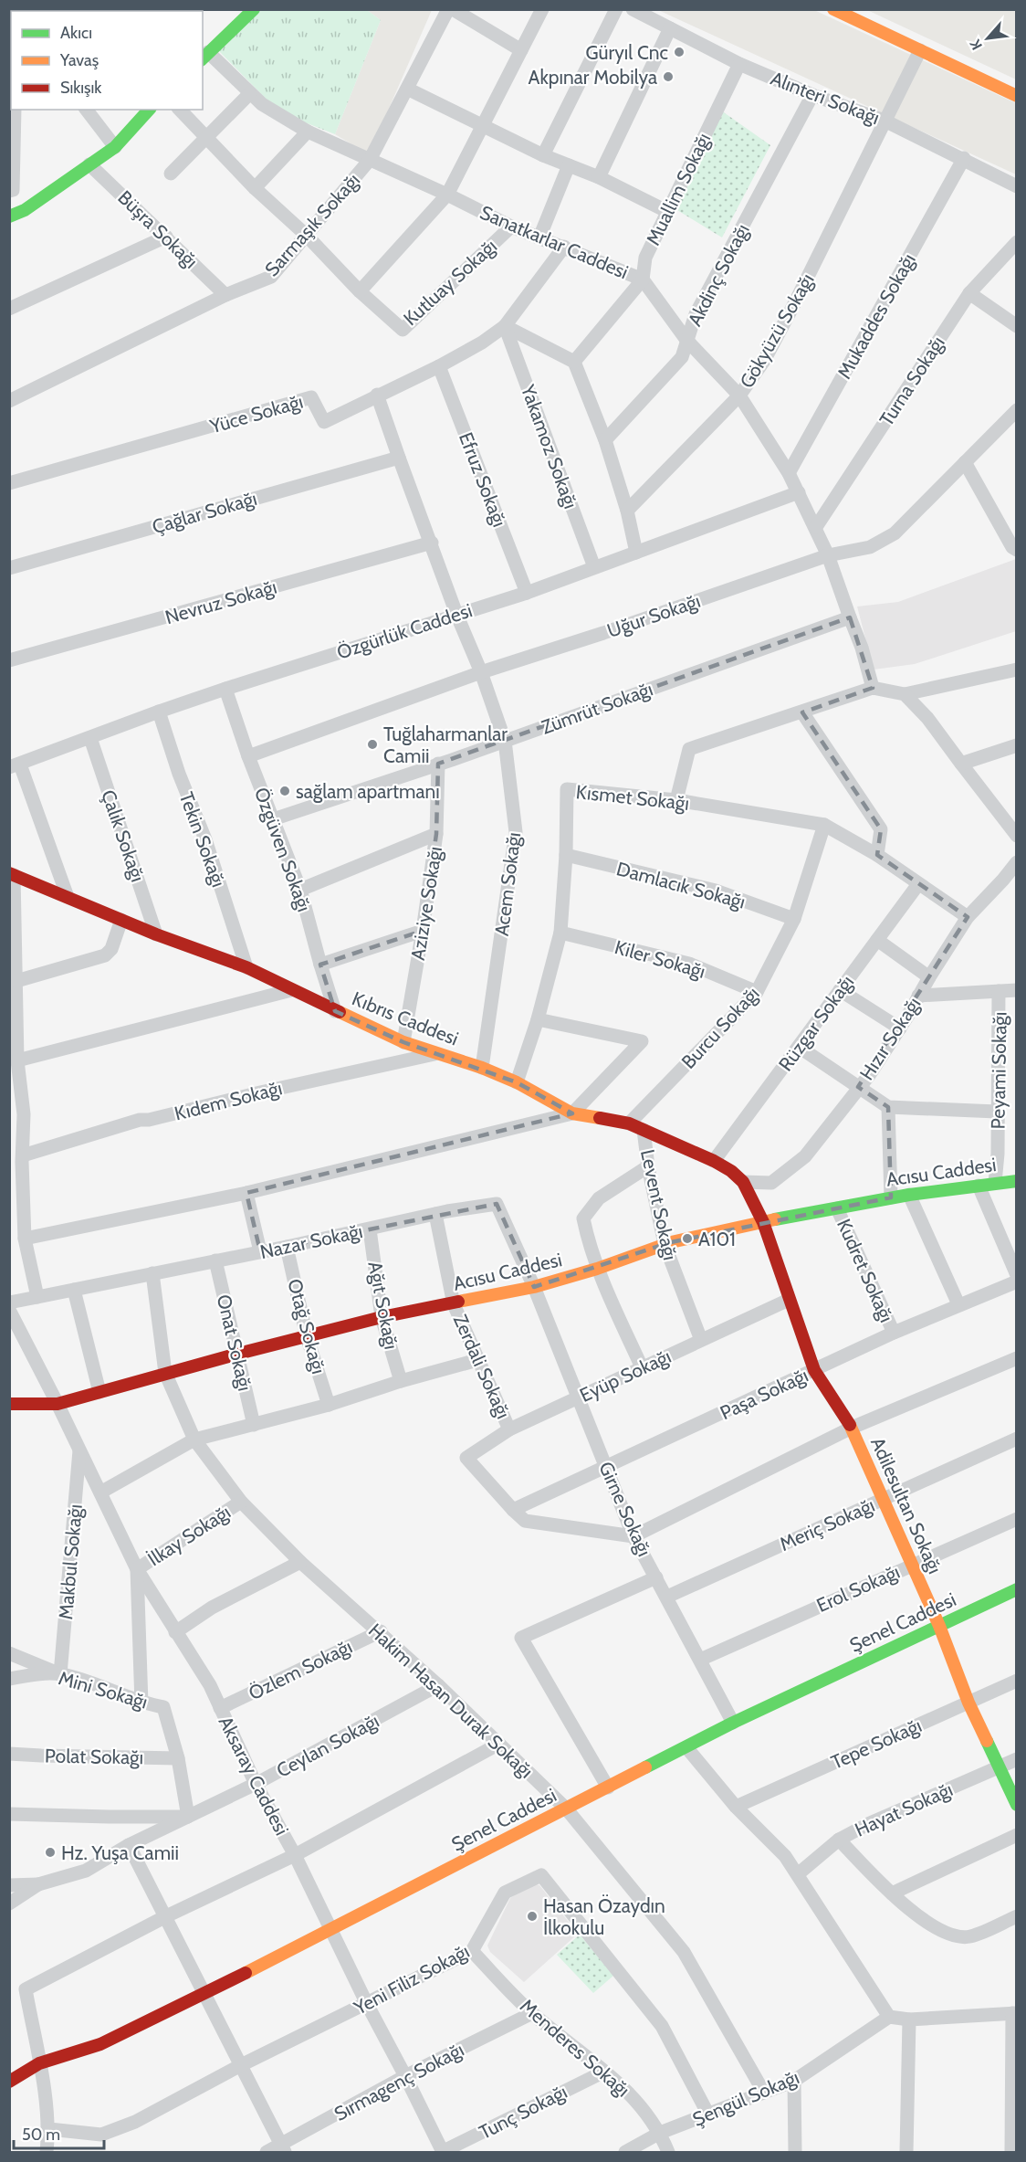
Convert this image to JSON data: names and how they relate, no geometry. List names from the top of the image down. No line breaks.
{"streets":{"street":["Alınteri Sokağı","Muallim Sokağı","Sarmaşık Sokağı","Büşra Sokağı","Sanatkarlar Caddesi","Akdinç Sokağı","Kutluay Sokağı","Mukaddes Sokağı","Gökyüzü Sokağı","Turna Sokağı","Yüce Sokağı","Yakamoz Sokağı","Efruz Sokağı","Çağlar Sokağı","Nevruz Sokağı","Uğur Sokağı","Özgürlük Caddesi","Zümrüt Sokağı","Kısmet Sokağı","Çalık Sokağı","Tekin Sokağı","Özgüven Sokağı","Acem Sokağı","Damlacık Sokağı","Aziziye Sokağı","Kiler Sokağı","Kıbrıs Caddesi","Rüzgar Sokağı","Burcu Sokağı","Hızır Sokağı","Peyami Sokağı","Kıdem Sokağı","Acısu Caddesi","Levent Sokağı","Nazar Sokağı","Kudret Sokağı","Ağıt Sokağı","Otağ Sokağı","Onat Sokağı","Zerdali Sokağı","Eyüp Sokağı","Paşa Sokağı","Adilesultan Sokağı","Girne Sokağı","Meriç Sokağı","İlkay Sokağı","Makbul Sokağı","Erol Sokağı","Şenel Caddesi","Özlem Sokağı","Mini Sokağı","Hakim Hasan Durak Sokağı","Tepe Sokağı","Ceylan Sokağı","Polat Sokağı","Aksaray Caddesi","Hayat Sokağı","Yeni Filiz Sokağı","Menderes Sokağı","Sırmagenç Sokağı","Şengül Sokağı","Tunç Sokağı"]},"crossings":[["Alınteri Sokağı","Muallim Sokağı"],["Alınteri Sokağı","Akdinç Sokağı"],["Alınteri Sokağı","Mukaddes Sokağı"],["Alınteri Sokağı","Gökyüzü Sokağı"],["Muallim Sokağı","Sanatkarlar Caddesi"],["Sarmaşık Sokağı","Büşra Sokağı"],["Sarmaşık Sokağı","Sanatkarlar Caddesi"],["Sarmaşık Sokağı","Kutluay Sokağı"],["Sanatkarlar Caddesi","Akdinç Sokağı"],["Sanatkarlar Caddesi","Kutluay Sokağı"],["Sanatkarlar Caddesi","Mukaddes Sokağı"],["Sanatkarlar Caddesi","Gökyüzü Sokağı"],["Sanatkarlar Caddesi","Turna Sokağı"],["Sanatkarlar Caddesi","Yüce Sokağı"],["Sanatkarlar Caddesi","Uğur Sokağı"],["Sanatkarlar Caddesi","Özgürlük Caddesi"],["Sanatkarlar Caddesi","Zümrüt Sokağı"],["Yüce Sokağı","Yakamoz Sokağı"],["Yüce Sokağı","Efruz Sokağı"],["Yüce Sokağı","Acem Sokağı"],["Yakamoz Sokağı","Özgürlük Caddesi"],["Efruz Sokağı","Özgürlük Caddesi"],["Çağlar Sokağı","Acem Sokağı"],["Nevruz Sokağı","Acem Sokağı"],["Uğur Sokağı","Özgüven Sokağı"],["Uğur Sokağı","Acem Sokağı"],["Özgürlük Caddesi","Çalık Sokağı"],["Özgürlük Caddesi","Tekin Sokağı"],["Özgürlük Caddesi","Özgüven Sokağı"],["Özgürlük Caddesi","Acem Sokağı"],["Zümrüt Sokağı","Özgüven Sokağı"],["Zümrüt Sokağı","Acem Sokağı"],["Zümrüt Sokağı","Aziziye Sokağı"],["Kısmet Sokağı","Damlacık Sokağı"],["Kısmet Sokağı","Kiler Sokağı"],["Kısmet Sokağı","Kıbrıs Caddesi"],["Kısmet Sokağı","Rüzgar Sokağı"],["Kısmet Sokağı","Burcu Sokağı"],["Kısmet Sokağı","Hızır Sokağı"],["Çalık Sokağı","Kıbrıs Caddesi"],["Tekin Sokağı","Kıbrıs Caddesi"],["Özgüven Sokağı","Kıbrıs Caddesi"],["Acem Sokağı","Kıbrıs Caddesi"],["Damlacık Sokağı","Burcu Sokağı"],["Aziziye Sokağı","Kıbrıs Caddesi"],["Kiler Sokağı","Burcu Sokağı"],["Kıbrıs Caddesi","Rüzgar Sokağı"],["Kıbrıs Caddesi","Burcu Sokağı"],["Kıbrıs Caddesi","Hızır Sokağı"],["Kıbrıs Caddesi","Kıdem Sokağı"],["Kıbrıs Caddesi","Acısu Caddesi"],["Kıbrıs Caddesi","Levent Sokağı"],["Kıbrıs Caddesi","Adilesultan Sokağı"],["Peyami Sokağı","Acısu Caddesi"],["Acısu Caddesi","Levent Sokağı"],["Acısu Caddesi","Nazar Sokağı"],["Acısu Caddesi","Kudret Sokağı"],["Acısu Caddesi","Ağıt Sokağı"],["Acısu Caddesi","Otağ Sokağı"],["Acısu Caddesi","Onat Sokağı"],["Acısu Caddesi","Zerdali Sokağı"],["Acısu Caddesi","Adilesultan Sokağı"],["Acısu Caddesi","Girne Sokağı"],["Acısu Caddesi","Hakim Hasan Durak Sokağı"],["Acısu Caddesi","Aksaray Caddesi"],["Levent Sokağı","Eyüp Sokağı"],["Nazar Sokağı","Ağıt Sokağı"],["Nazar Sokağı","Otağ Sokağı"],["Nazar Sokağı","Onat Sokağı"],["Nazar Sokağı","Zerdali Sokağı"],["Nazar Sokağı","Girne Sokağı"],["Nazar Sokağı","Hakim Hasan Durak Sokağı"],["Kudret Sokağı","Paşa Sokağı"],["Zerdali Sokağı","Eyüp Sokağı"],["Eyüp Sokağı","Paşa Sokağı"],["Eyüp Sokağı","Adilesultan Sokağı"],["Eyüp Sokağı","Girne Sokağı"],["Paşa Sokağı","Adilesultan Sokağı"],["Paşa Sokağı","Girne Sokağı"],["Adilesultan Sokağı","Meriç Sokağı"],["Adilesultan Sokağı","Erol Sokağı"],["Adilesultan Sokağı","Şenel Caddesi"],["Adilesultan Sokağı","Tepe Sokağı"],["Adilesultan Sokağı","Hayat Sokağı"],["Girne Sokağı","Meriç Sokağı"],["Girne Sokağı","Erol Sokağı"],["Girne Sokağı","Şenel Caddesi"],["İlkay Sokağı","Hakim Hasan Durak Sokağı"],["İlkay Sokağı","Aksaray Caddesi"],["Makbul Sokağı","Mini Sokağı"],["Makbul Sokağı","Aksaray Caddesi"],["Şenel Caddesi","Hakim Hasan Durak Sokağı"],["Şenel Caddesi","Aksaray Caddesi"],["Özlem Sokağı","Hakim Hasan Durak Sokağı"],["Özlem Sokağı","Aksaray Caddesi"],["Mini Sokağı","Polat Sokağı"],["Hakim Hasan Durak Sokağı","Ceylan Sokağı"],["Hakim Hasan Durak Sokağı","Şengül Sokağı"],["Ceylan Sokağı","Aksaray Caddesi"],["Aksaray Caddesi","Yeni Filiz Sokağı"],["Aksaray Caddesi","Sırmagenç Sokağı"],["Aksaray Caddesi","Tunç Sokağı"],["Yeni Filiz Sokağı","Menderes Sokağı"],["Yeni Filiz Sokağı","Şengül Sokağı"],["Menderes Sokağı","Sırmagenç Sokağı"],["Menderes Sokağı","Şengül Sokağı"],["Menderes Sokağı","Tunç Sokağı"]],"places":["Güryıl Cnc","Akpınar Mobilya","Tuğlaharmanlar Camii","sağlam apartmanı","A101","Hz. Yuşa Camii","Hasan Özaydın İlkokulu"],"legend":["Akıcı","Yavaş","Sıkışık"],"scale_bar":"50 m","north":"bottom left"}
